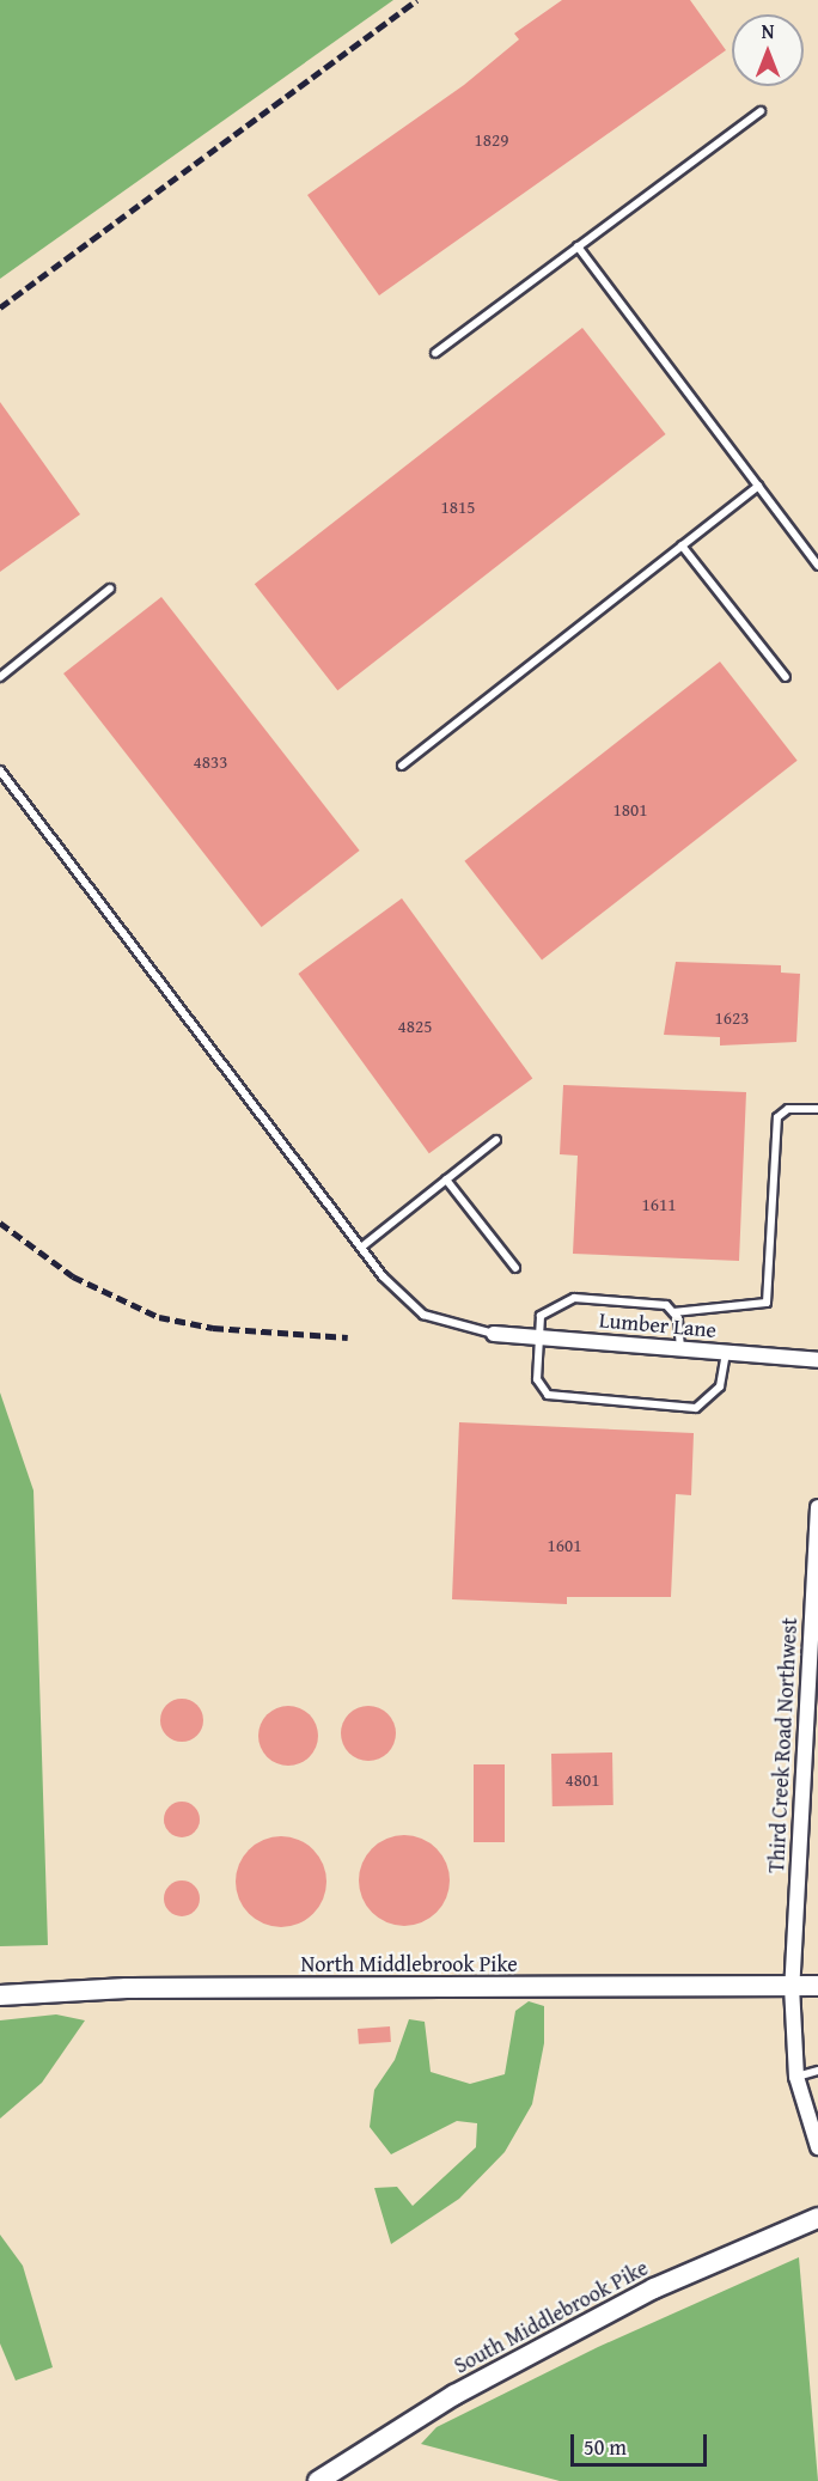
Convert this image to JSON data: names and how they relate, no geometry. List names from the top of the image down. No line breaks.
{"streets":{"main road":["North Middlebrook Pike","South Middlebrook Pike"],"street":["Lumber Lane","Third Creek Road Northwest"]},"crossings":[["Third Creek Road Northwest","North Middlebrook Pike"]],"house_numbers":["1829","1815","4833","1801","1623","4825","1611","1601","4801"],"scale_bar":"50 m","north":"top"}
